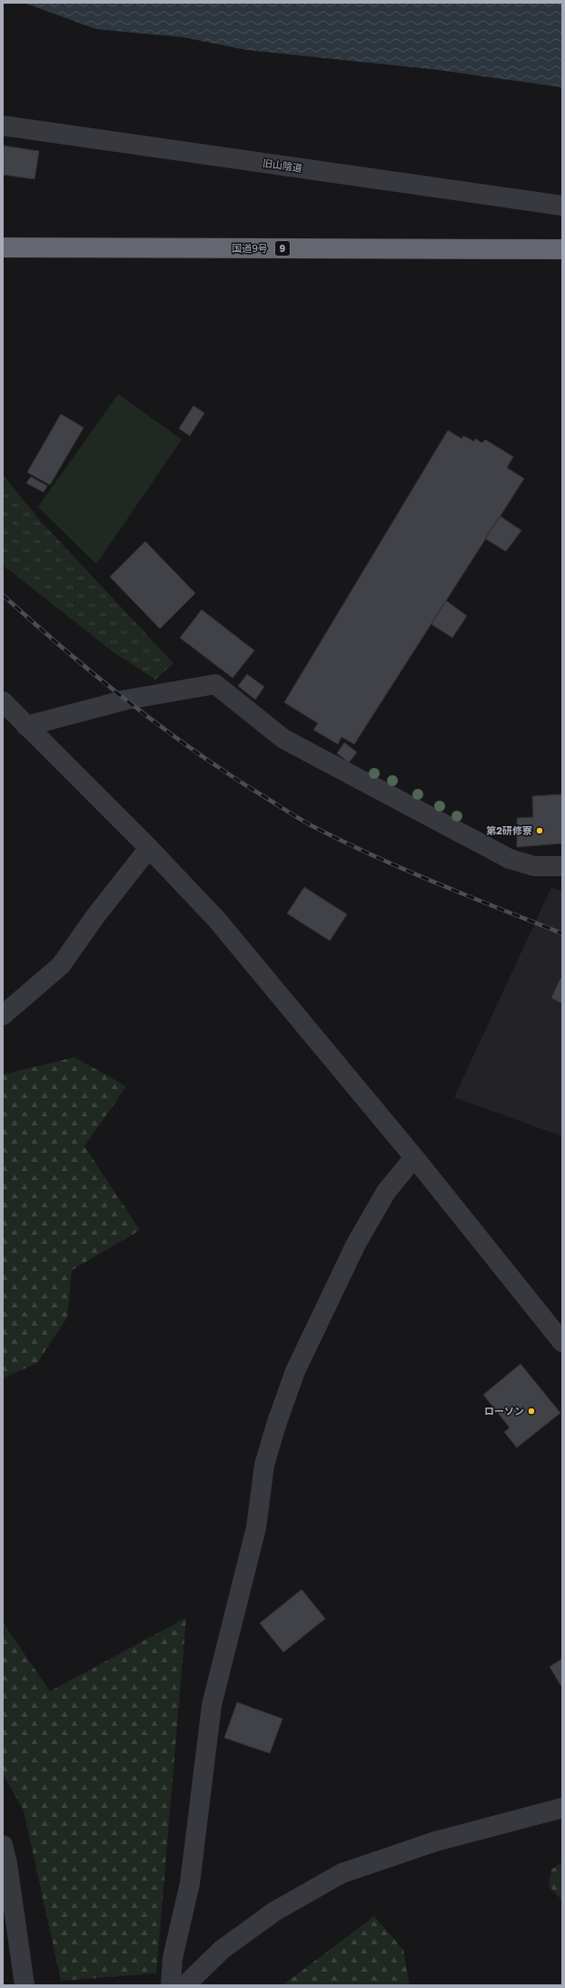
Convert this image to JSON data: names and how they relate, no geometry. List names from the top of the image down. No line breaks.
{"streets":{"highway":["国道9号","9"],"street":["旧山陰道"]},"places":["第2研修寮","ローソン"]}
